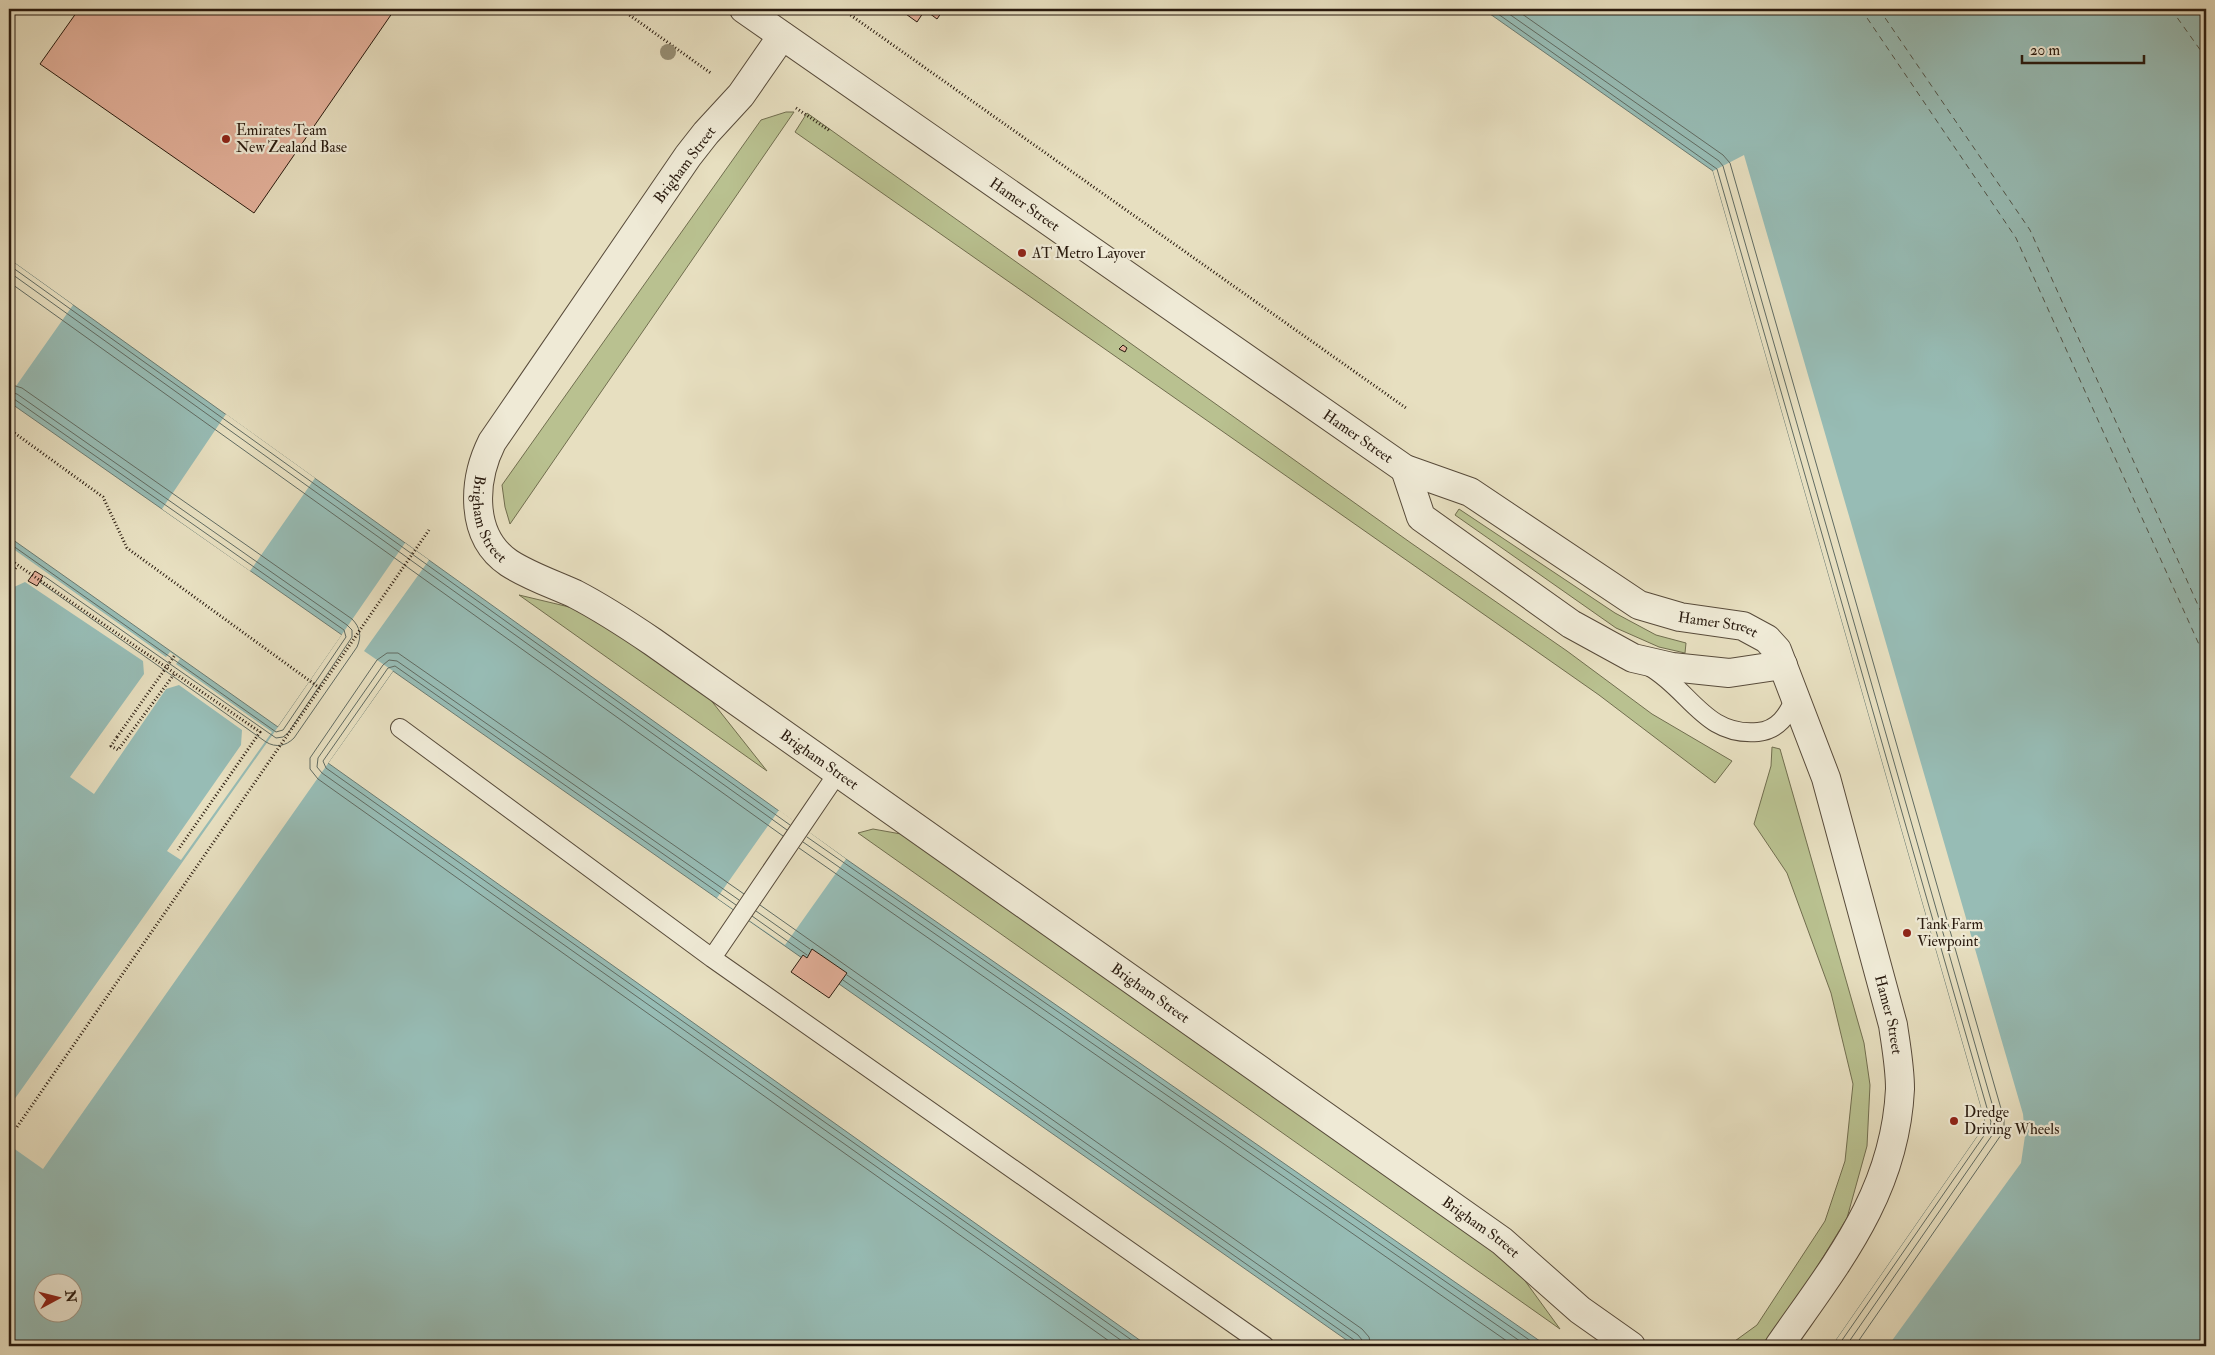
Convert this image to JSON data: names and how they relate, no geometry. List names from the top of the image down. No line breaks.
{"streets":{"street":["Brigham Street","Hamer Street"]},"crossings":[["Brigham Street","Hamer Street"]],"places":["Emirates Team New Zealand Base","AT Metro Layover","Tank Farm Viewpoint","Dredge Driving Wheels"],"scale_bar":"20 m","north":"right"}
